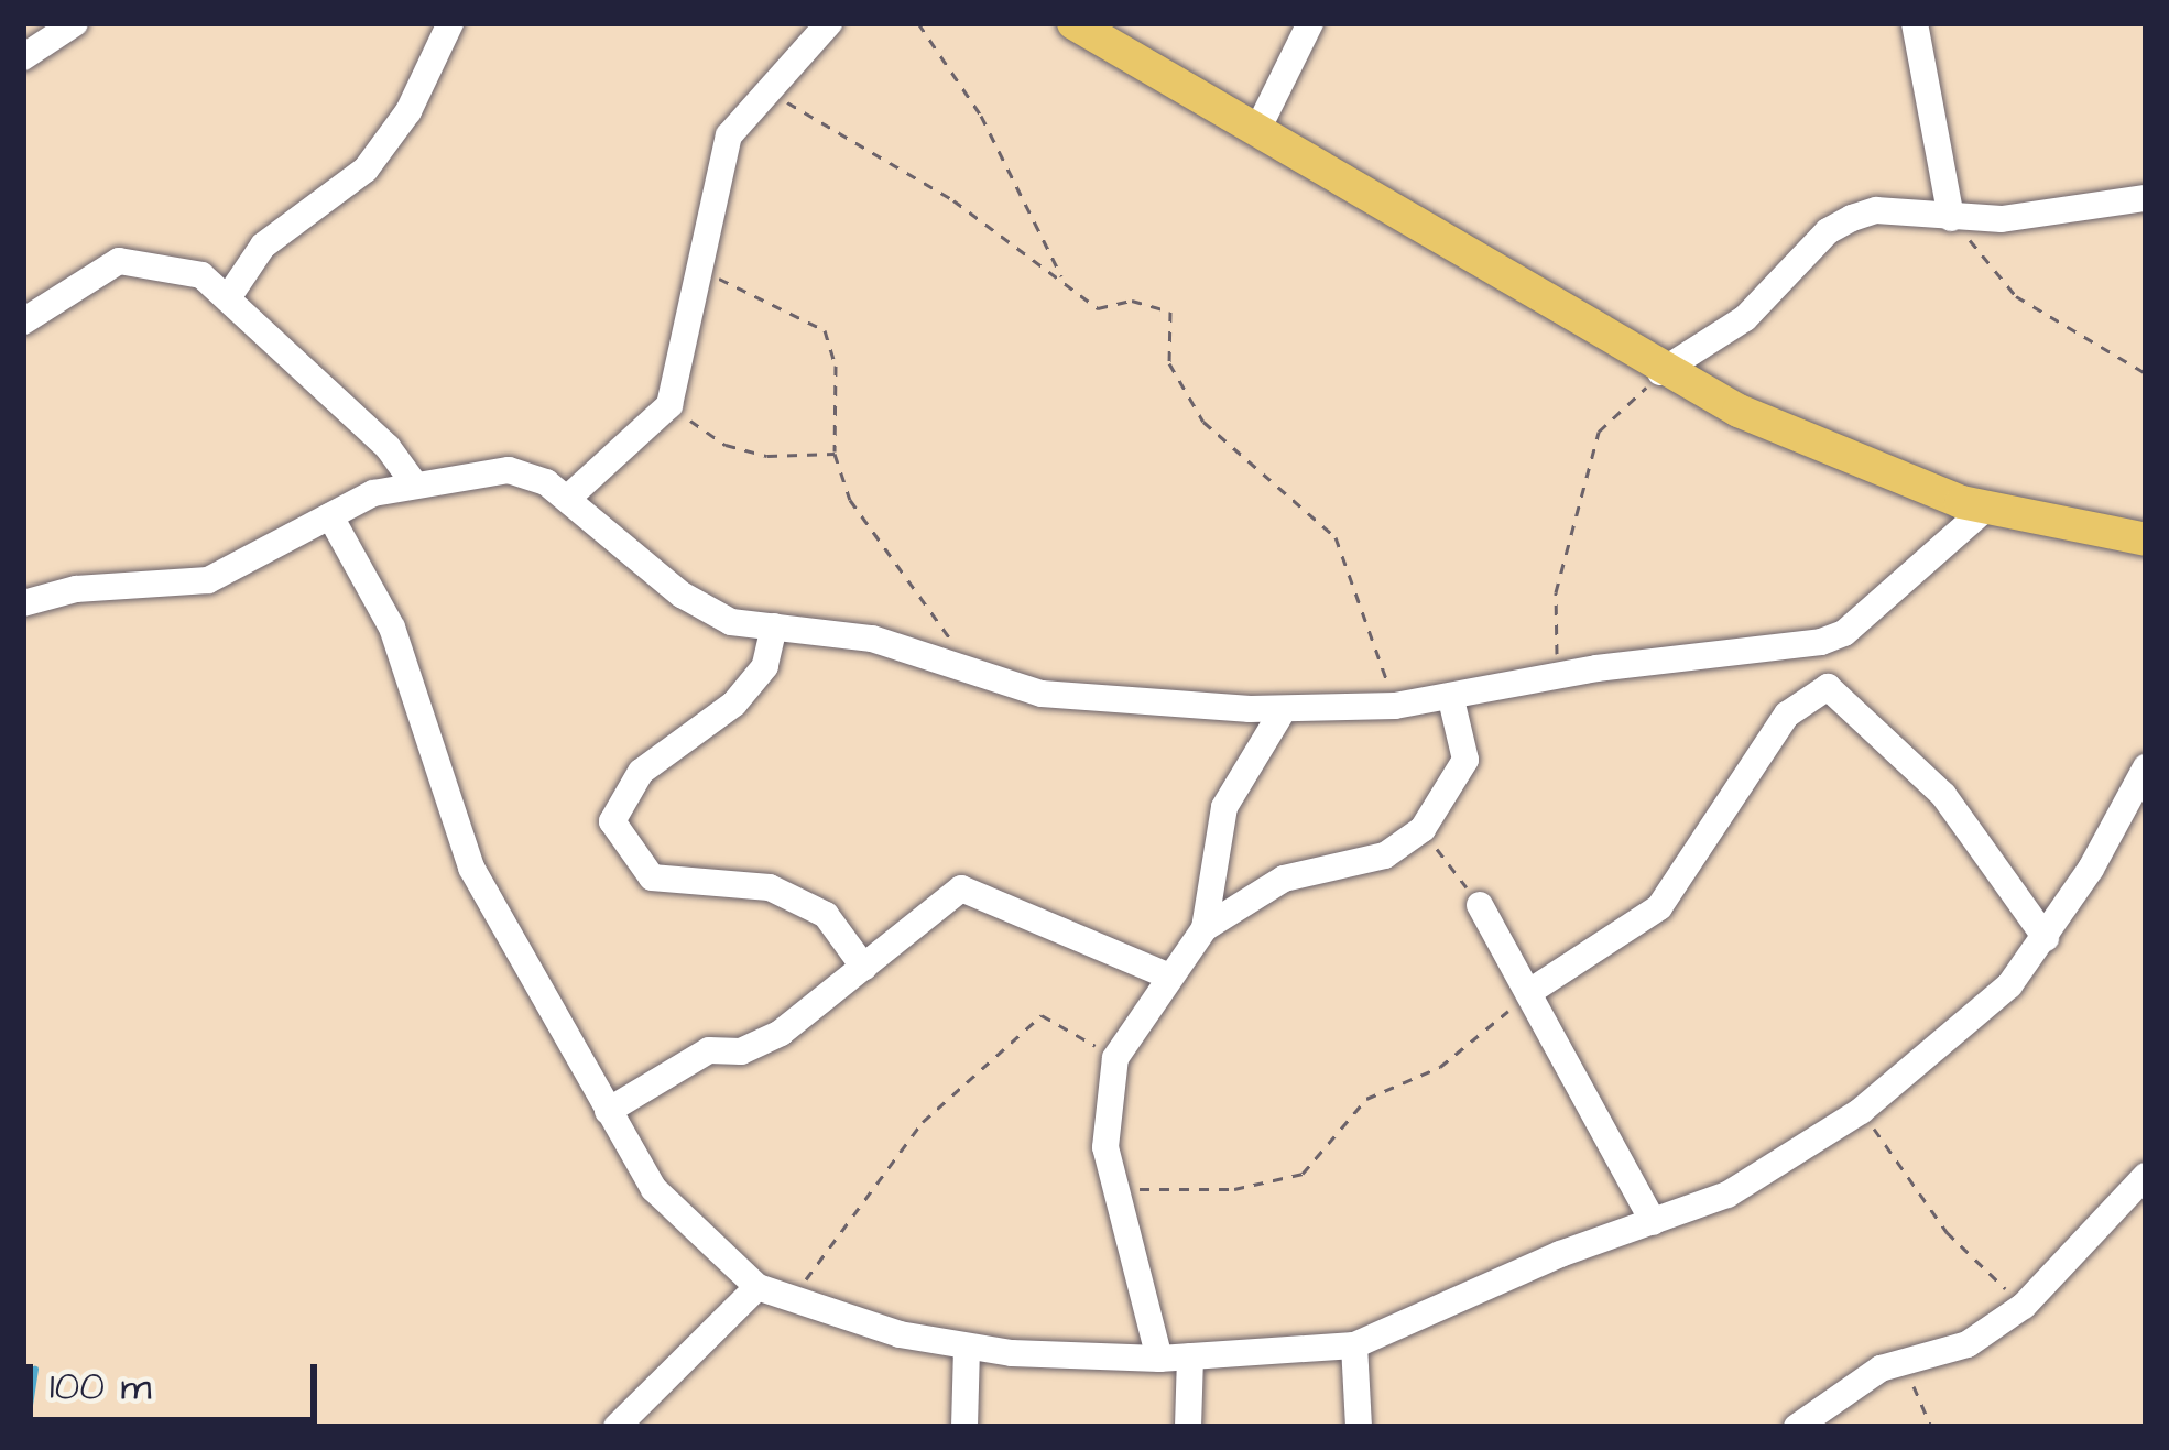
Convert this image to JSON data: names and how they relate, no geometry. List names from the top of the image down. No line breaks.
{"scale_bar":"100 m"}
